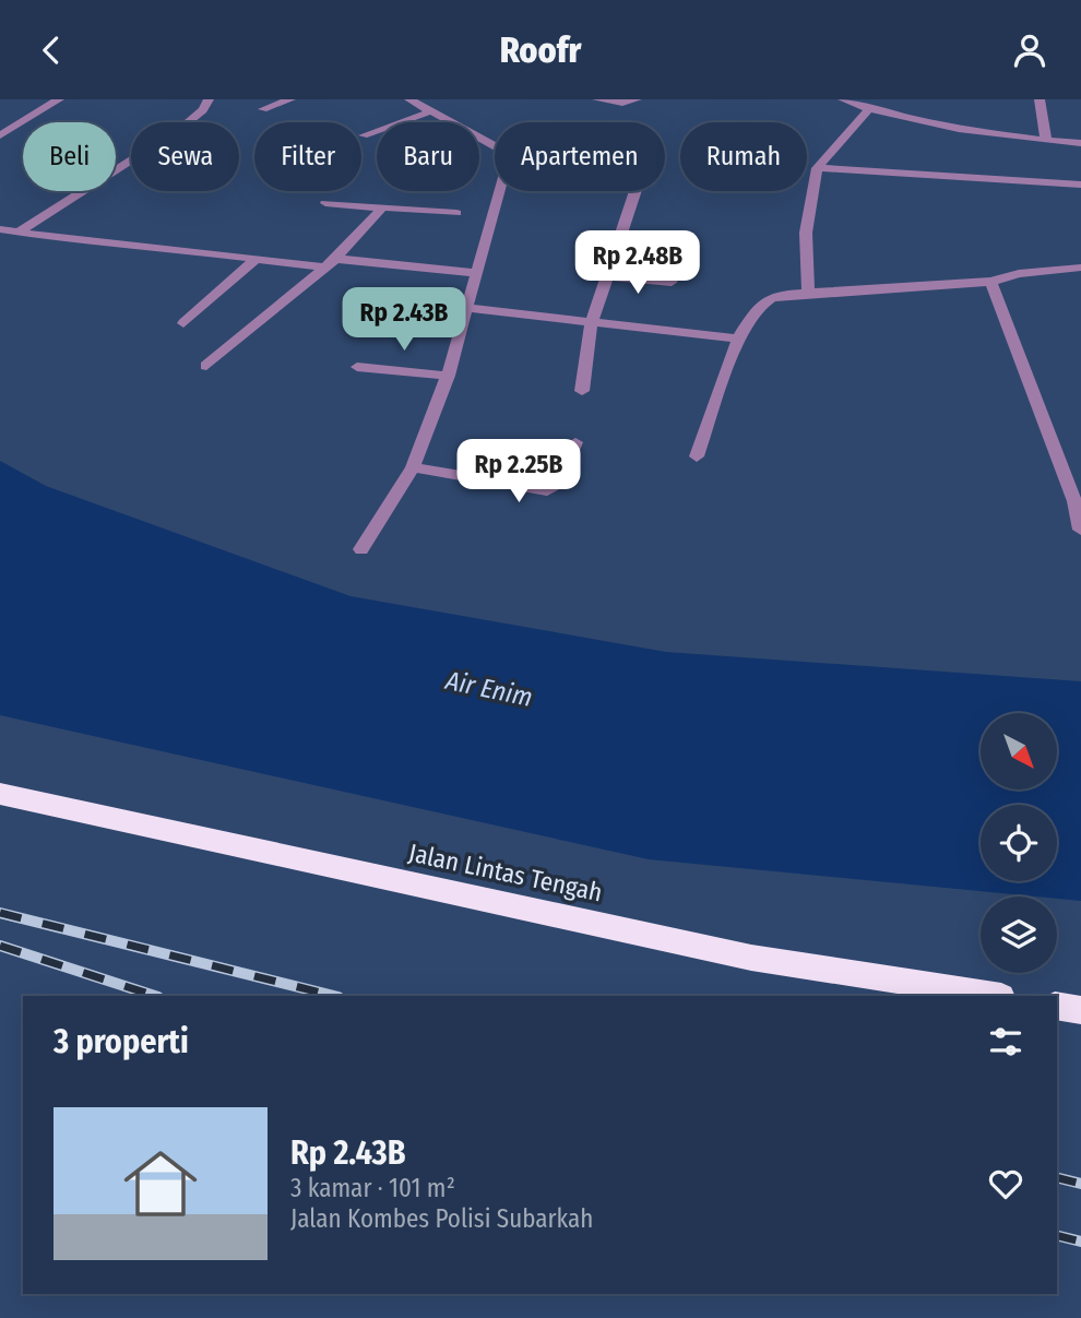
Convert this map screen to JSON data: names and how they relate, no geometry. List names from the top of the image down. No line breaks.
{"streets":{"highway":["Jalan Lintas Tengah"]},"water":["Air Enim"],"north":"bottom right","page":{"header":"Roofr","chip":["Beli","Sewa","Filter","Baru","Apartemen","Rumah"],"price":["Rp 2.48B","Rp 2.43B","Rp 2.25B"],"heading":"3 properti","list":[{"name":"Rp 2.43B","note":"3 kamar · 101 m² · Jalan Kombes Polisi Subarkah"}]}}
